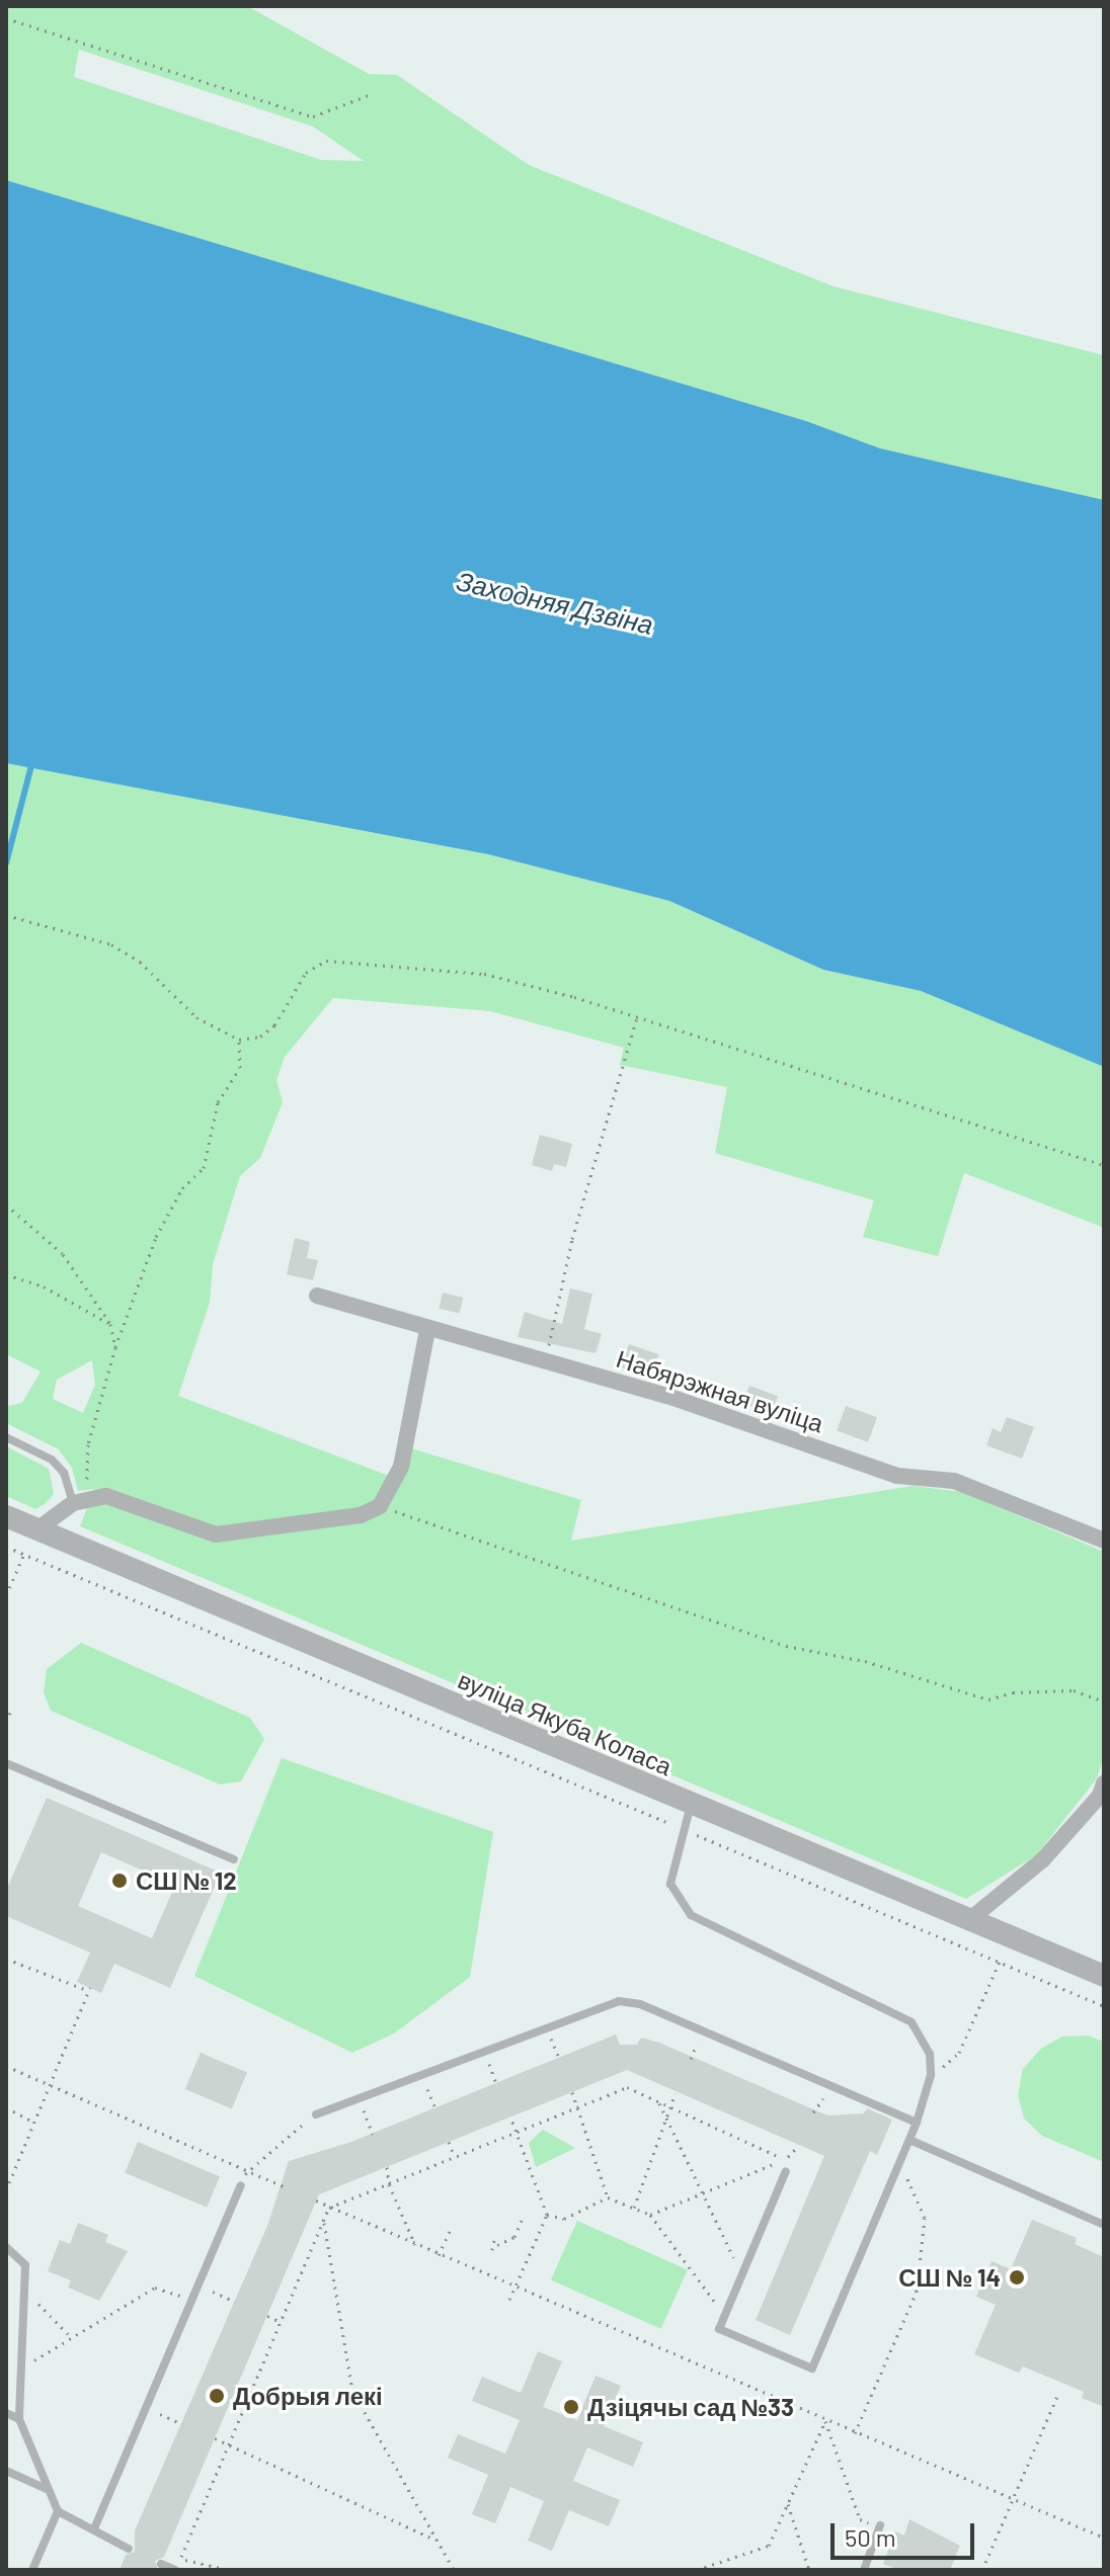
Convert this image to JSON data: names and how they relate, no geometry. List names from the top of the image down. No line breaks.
{"streets":{"street":["Набярэжная вуліца","вуліца Якуба Коласа"]},"water":["Заходняя Дзвіна"],"places":["СШ № 12","СШ № 14","Добрыя лекі","Дзіцячы сад №33"],"scale_bar":"50 m"}
